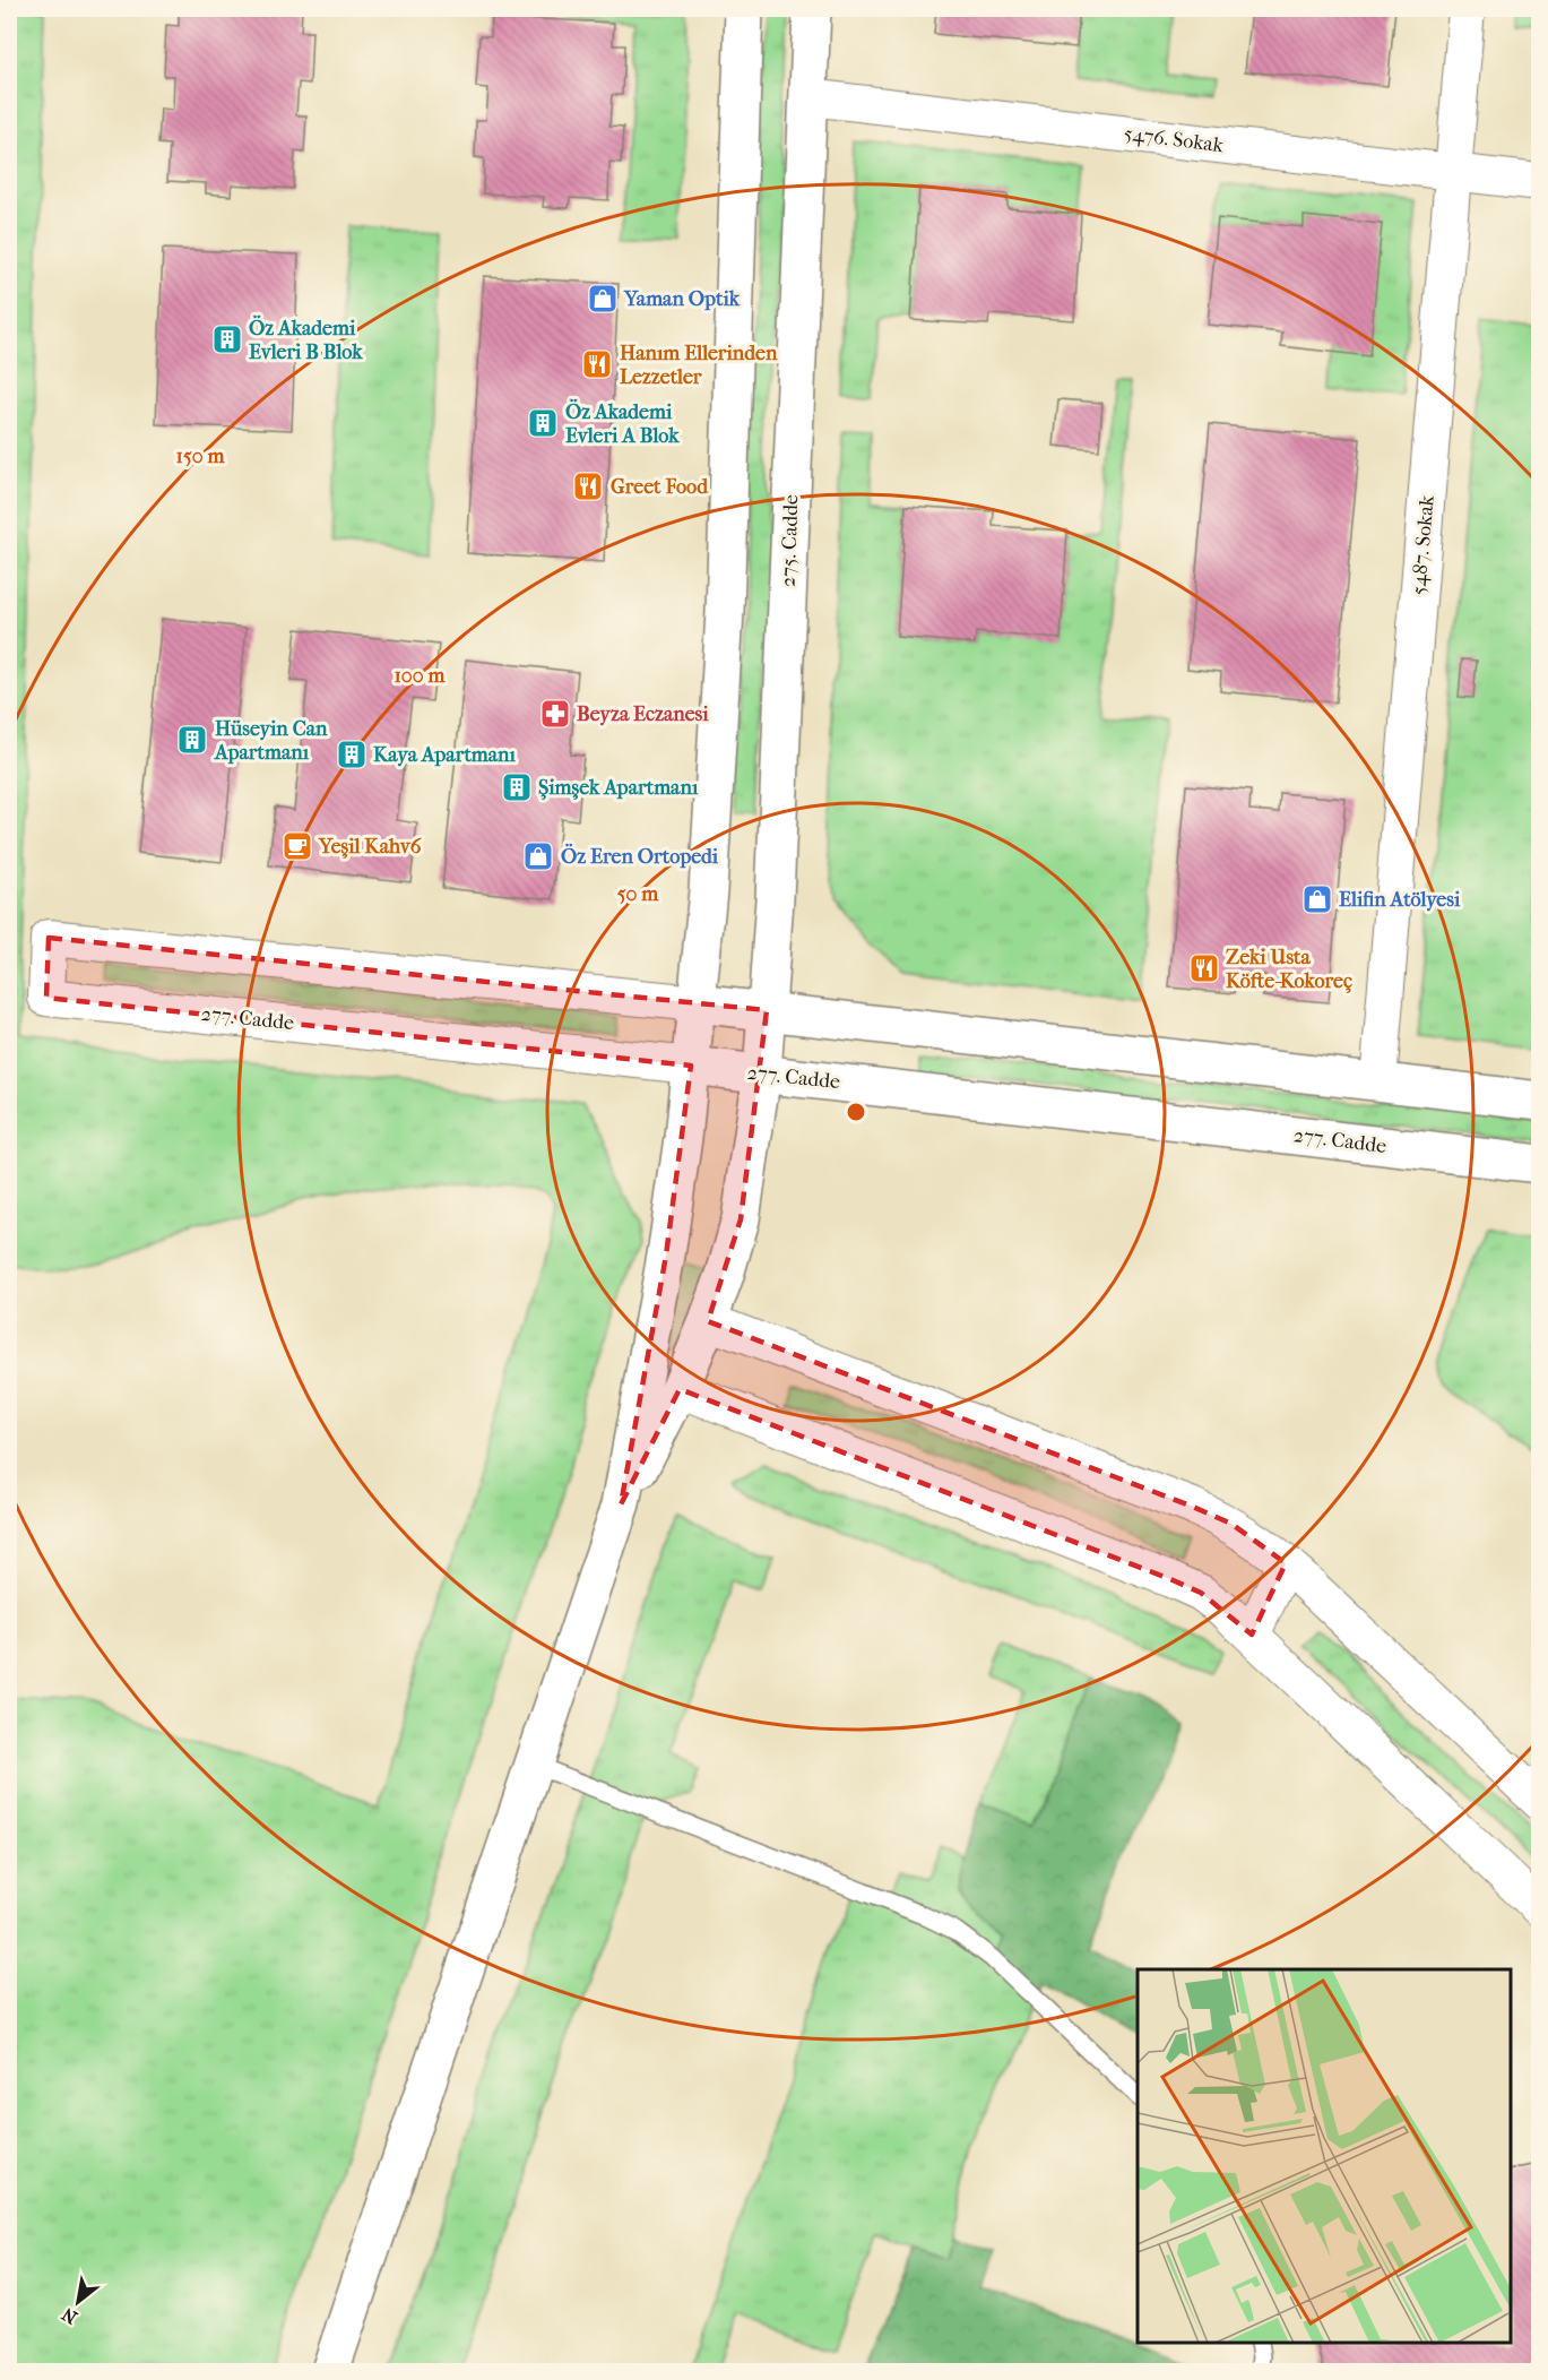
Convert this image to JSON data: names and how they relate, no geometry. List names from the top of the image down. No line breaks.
{"streets":{"street":["5476. Sokak","275. Cadde","5487. Sokak","277. Cadde"]},"crossings":[["5476. Sokak","275. Cadde"],["5476. Sokak","5487. Sokak"],["275. Cadde","277. Cadde"]],"places":{"shop":["Yaman Optik","Öz Eren Ortopedi","Elifin Atölyesi"],"building":["Öz Akademi Evleri B Blok","Öz Akademi Evleri A Blok","Hüseyin Can Apartmanı","Kaya Apartmanı","Şimşek Apartmanı"],"restaurant":["Hanım Ellerinden Lezzetler","Greet Food","Zeki Usta Köfte-Kokoreç"],"pharmacy":["Beyza Eczanesi"],"cafe":["Yeşil Kahv6"]},"north":"bottom left","rings":["150 m","100 m","50 m"]}
